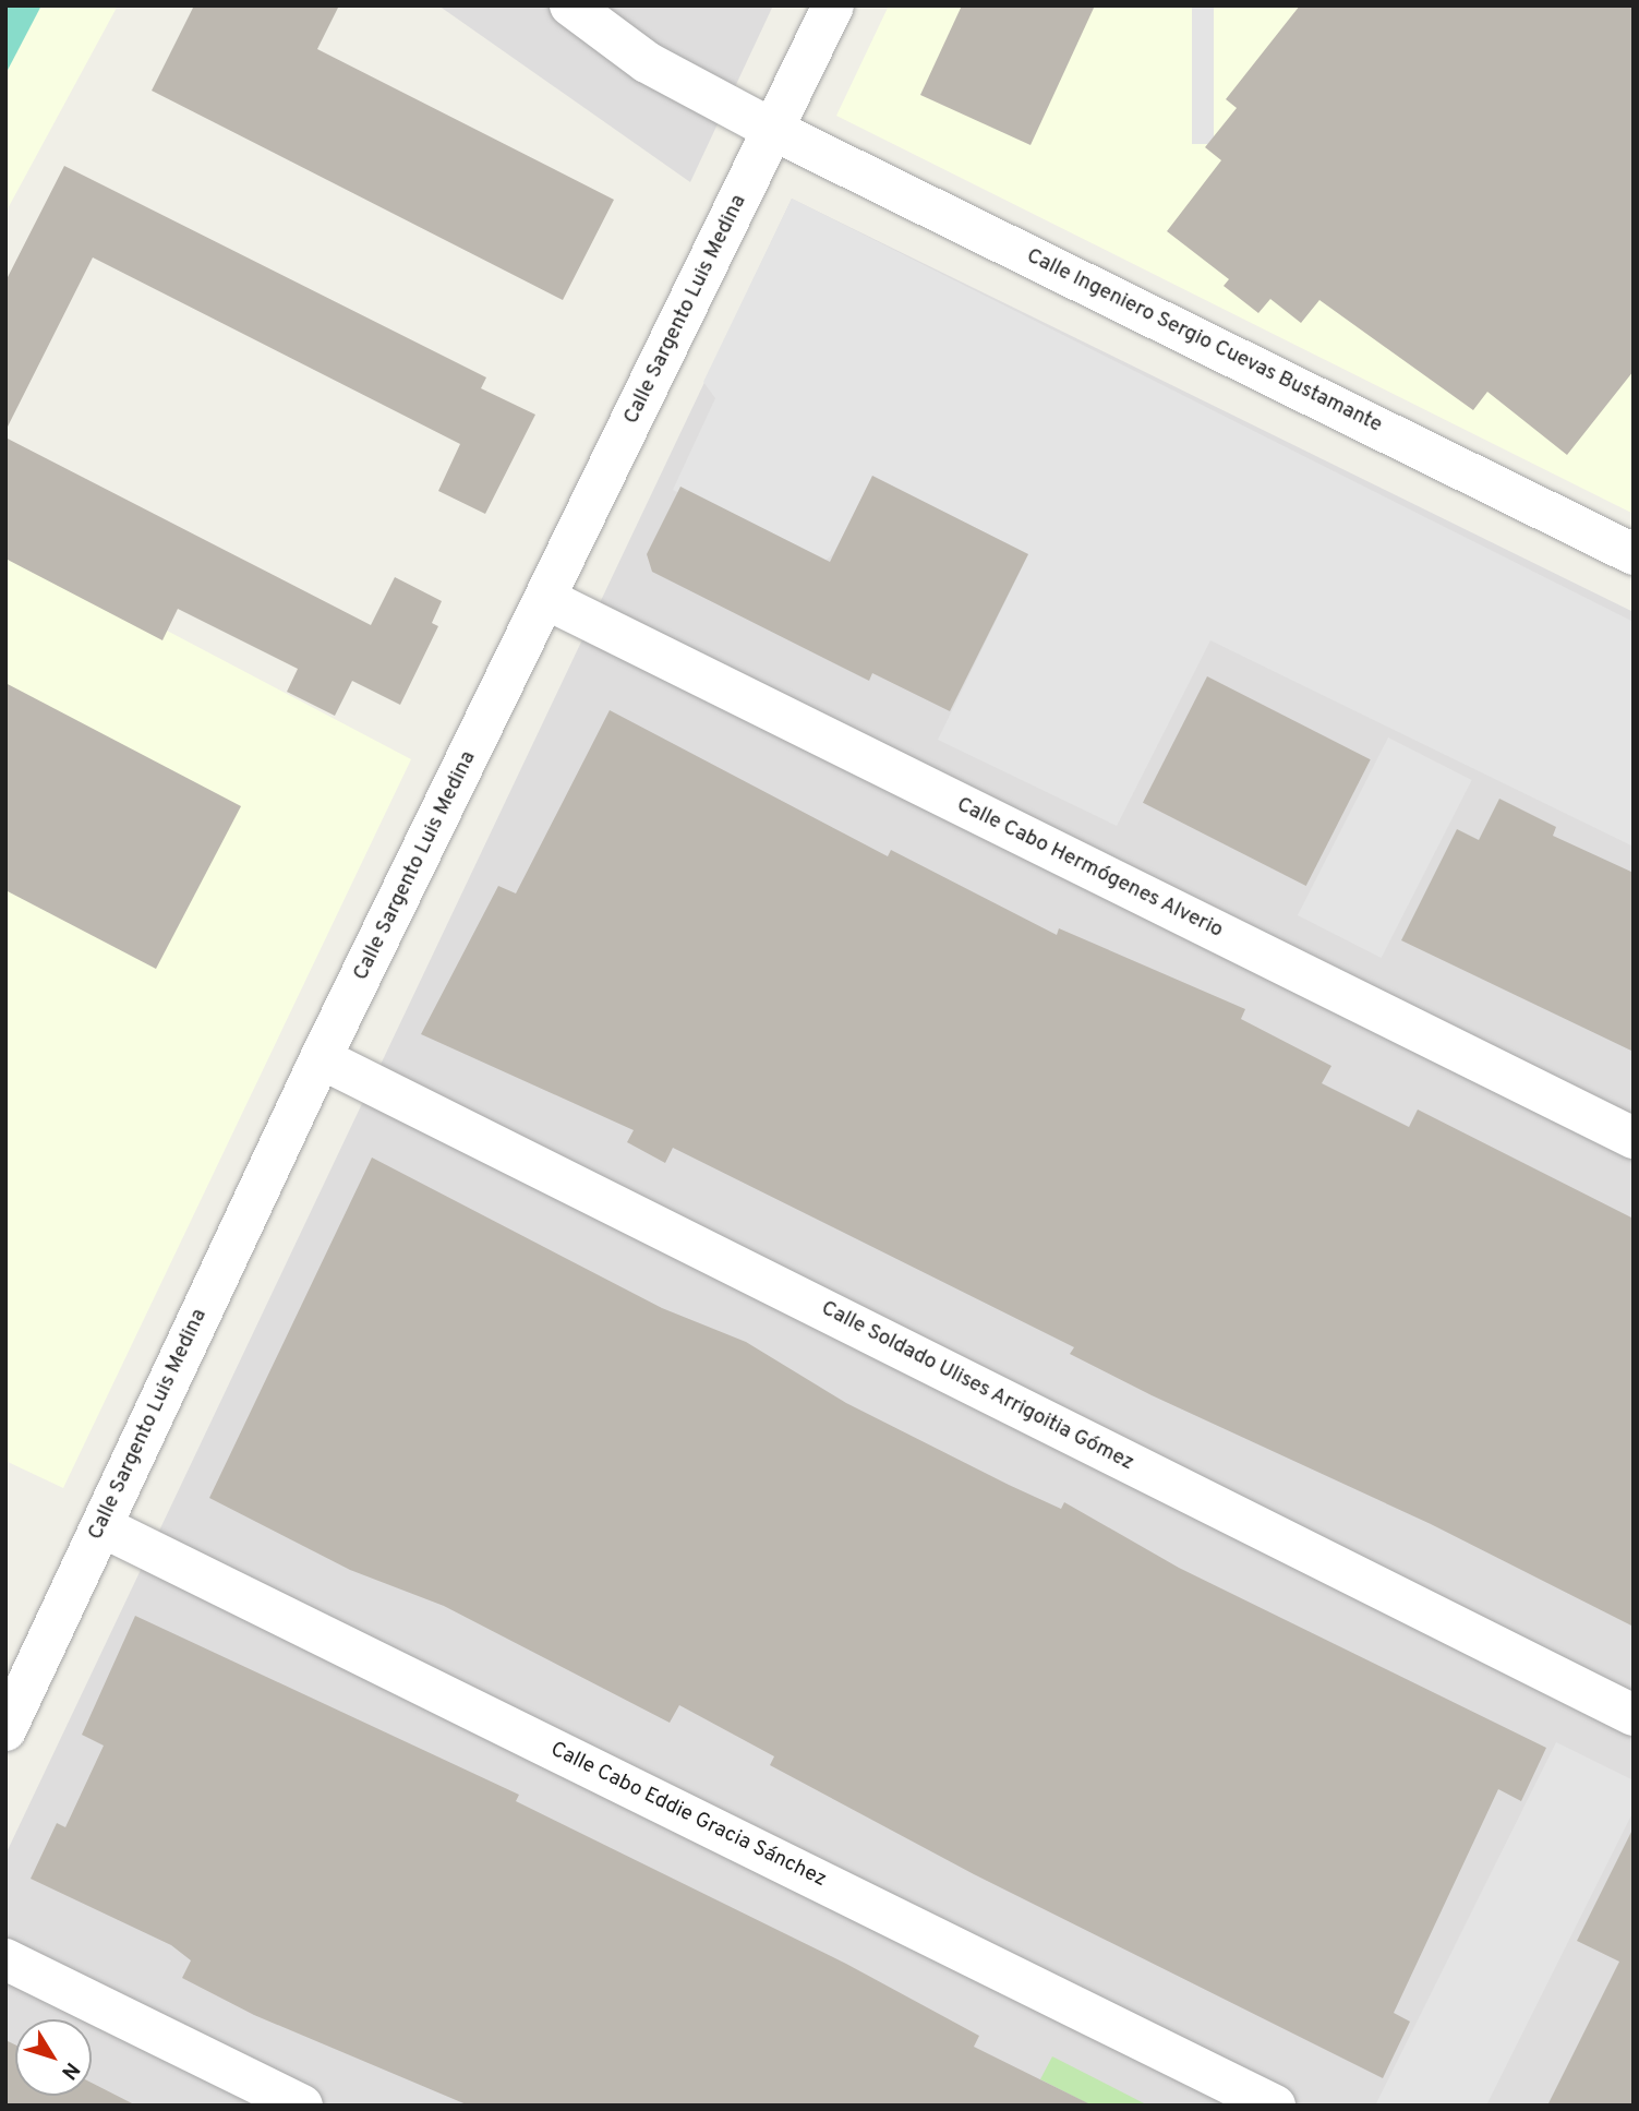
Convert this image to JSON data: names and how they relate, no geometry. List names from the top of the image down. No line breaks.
{"streets":{"street":["Calle Sargento Luis Medina","Calle Ingeniero Sergio Cuevas Bustamante","Calle Cabo Hermógenes Alverio","Calle Soldado Ulises Arrigoitia Gómez","Calle Cabo Eddie Gracia Sánchez"]},"crossings":[["Calle Sargento Luis Medina","Calle Ingeniero Sergio Cuevas Bustamante"],["Calle Sargento Luis Medina","Calle Cabo Hermógenes Alverio"],["Calle Sargento Luis Medina","Calle Soldado Ulises Arrigoitia Gómez"],["Calle Sargento Luis Medina","Calle Cabo Eddie Gracia Sánchez"]],"north":"bottom right"}
